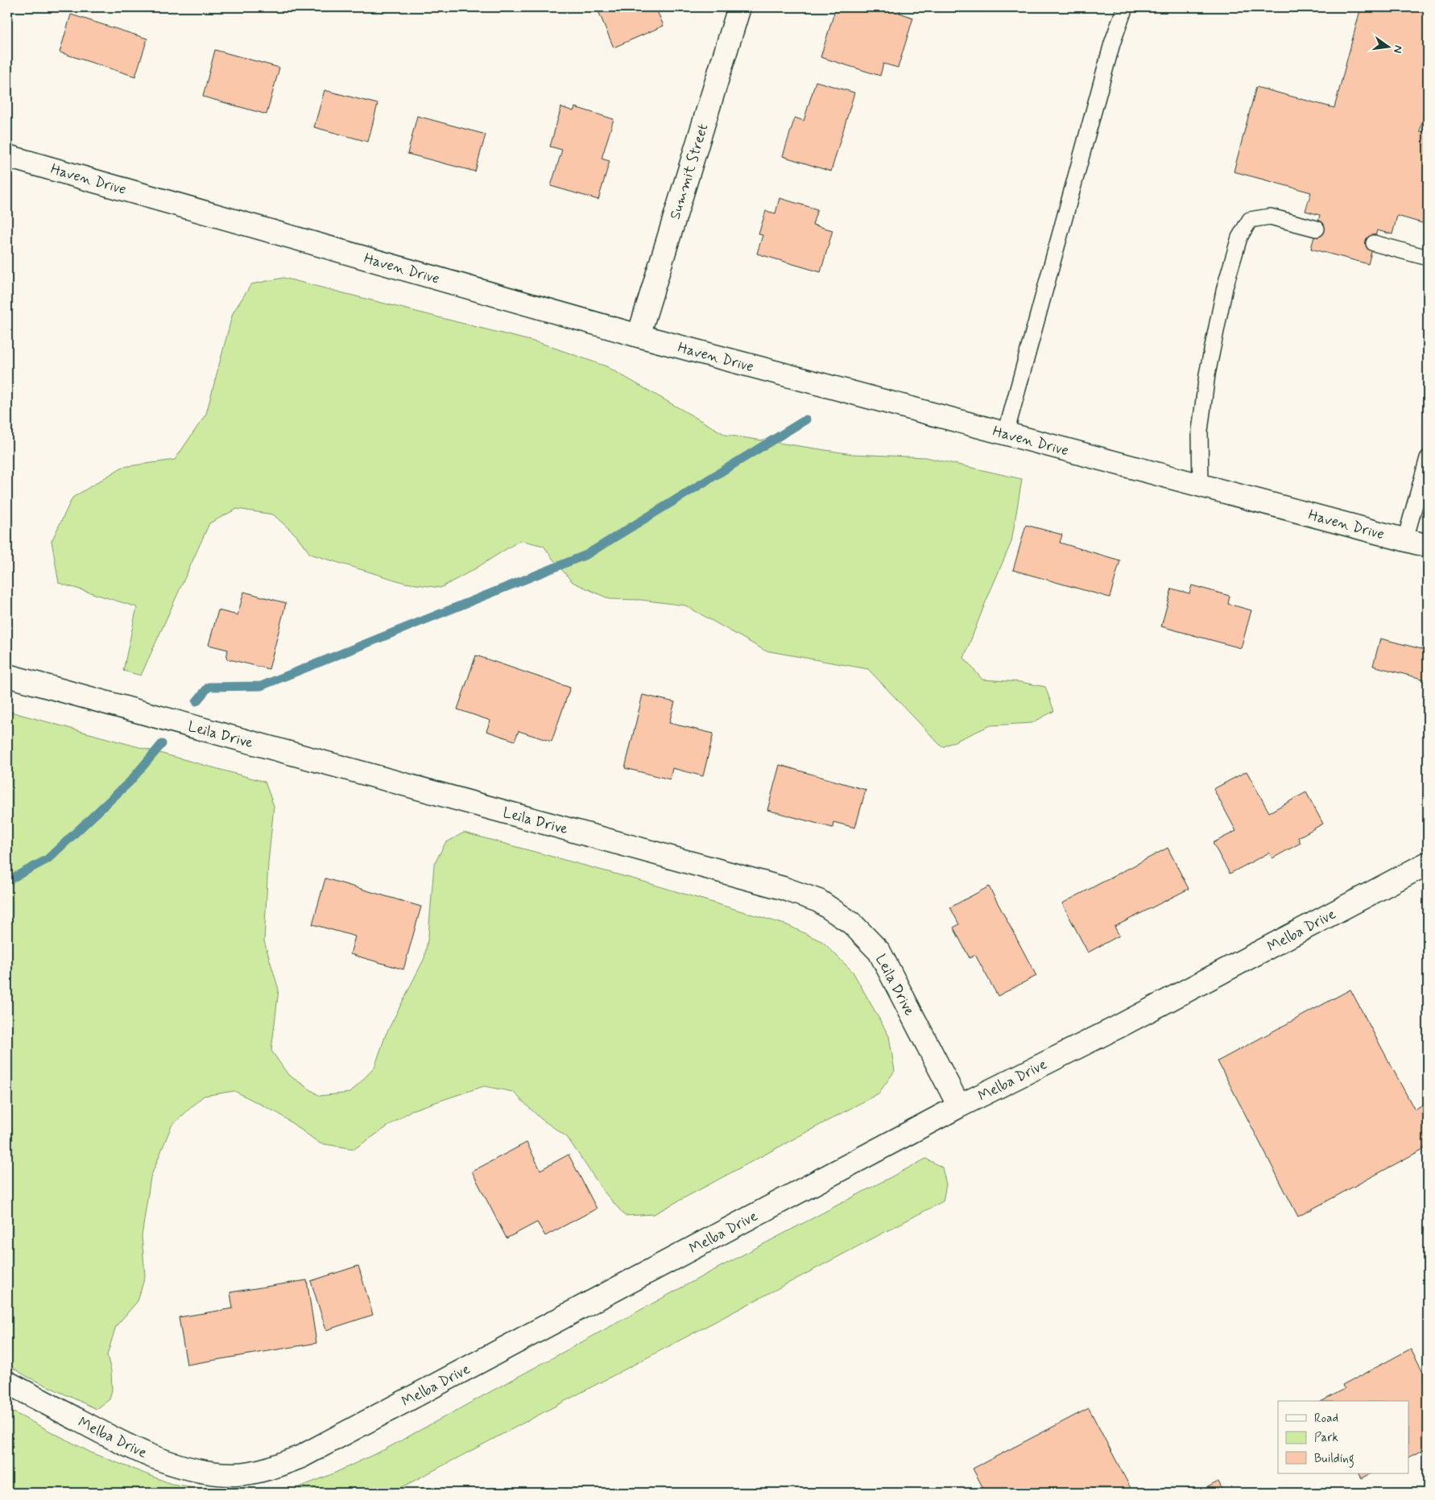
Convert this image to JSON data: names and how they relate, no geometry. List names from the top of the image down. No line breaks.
{"streets":{"street":["Summit Street","Haven Drive","Leila Drive","Melba Drive"]},"crossings":[["Summit Street","Haven Drive"],["Leila Drive","Melba Drive"]],"legend":["Road","Park","Building"],"north":"right"}
